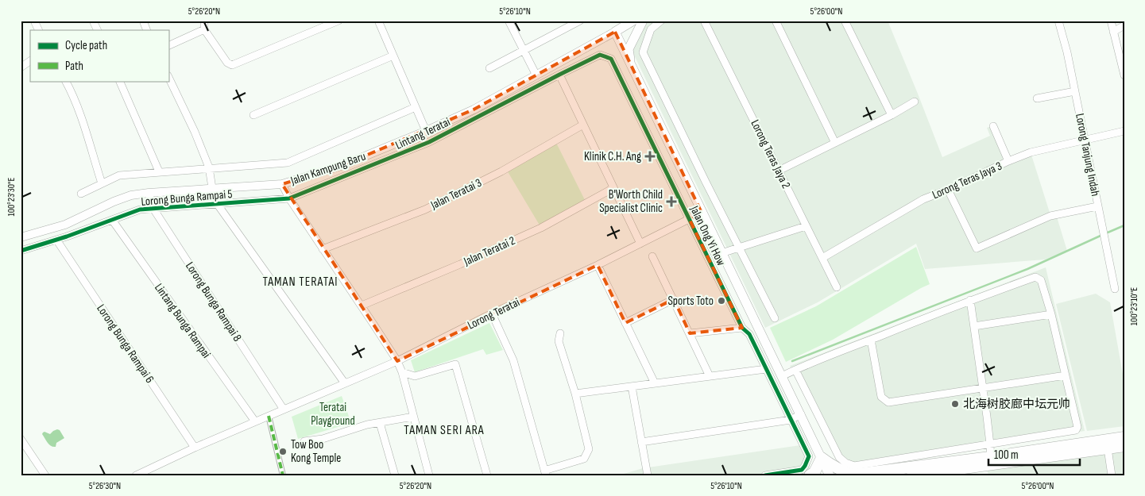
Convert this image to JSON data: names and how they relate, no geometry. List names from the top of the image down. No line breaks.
{"streets":{"main road":["Jalan Ong Yi How"],"street":["Lintang Teratai","Lorong Teras Jaya 2","Lorong Tanjung Indah","Jalan Kampung Baru","Lorong Teras Jaya 3","Jalan Teratai 3","Lorong Bunga Rampai 5","Jalan Teratai 2","Lorong Bunga Rampai 8","Lorong Teratai","Lintang Bunga Rampai","Lorong Bunga Rampai 6"]},"crossings":[["Lintang Teratai","Lorong Bunga Rampai 5"],["Lintang Teratai","Jalan Ong Yi How"],["Lorong Teras Jaya 2","Lorong Teras Jaya 3"],["Lorong Tanjung Indah","Lorong Teras Jaya 3"],["Jalan Kampung Baru","Jalan Ong Yi How"],["Jalan Kampung Baru","Lorong Bunga Rampai 8"],["Lorong Bunga Rampai 5","Lorong Bunga Rampai 8"],["Lorong Bunga Rampai 5","Lintang Bunga Rampai"],["Lorong Bunga Rampai 5","Lorong Bunga Rampai 6"],["Jalan Ong Yi How","Lorong Teratai"],["Lorong Bunga Rampai 8","Lorong Teratai"],["Lorong Teratai","Lintang Bunga Rampai"],["Lorong Teratai","Lorong Bunga Rampai 6"]],"districts":["TAMAN TERATAI","TAMAN SERI ARA"],"parks":["Teratai Playground"],"places":{"health":["Klinik C.H. Ang","B'Worth Child Specialist Clinic"],"other":["Sports Toto","北海树胶廊中坛元帅","Tow Boo Kong Temple"]},"legend":["Cycle path","Path"],"scale_bar":"100 m","coordinates":["5°26'20\"N","5°26'10\"N","5°26'00\"N","100°23'30\"E","100°23'10\"E","5°26'30\"N"]}
